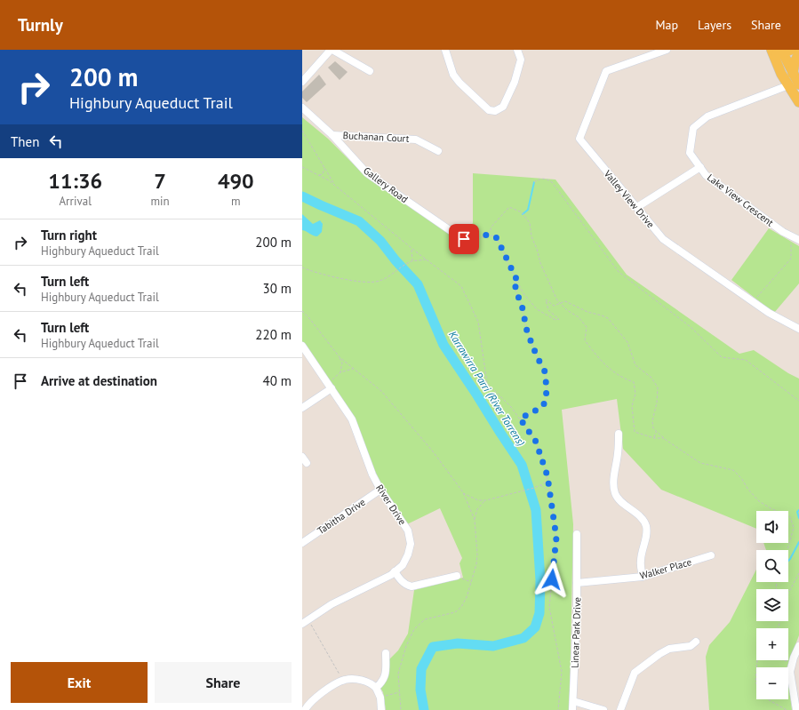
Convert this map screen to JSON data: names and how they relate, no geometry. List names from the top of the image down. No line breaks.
{"streets":{"street":["Buchanan Court","Gallery Road","Valley View Drive","Lake View Crescent","River Drive","Tabitha Drive","Walker Place","Linear Park Drive"]},"crossings":[["Buchanan Court","Gallery Road"],["River Drive","Tabitha Drive"],["Walker Place","Linear Park Drive"]],"water":["Karrawirra Parri (River Torrens)"],"page":{"header":"Turnly","nav":["Map","Layers","Share"],"turn":["200 m","Highbury Aqueduct Trail"],"then":"Then","eta":["11:36","Arrival","7","min","490","m"],"list":[{"name":"Turn right","note":"Highbury Aqueduct Trail","value":"200 m"},{"name":"Turn left","note":"Highbury Aqueduct Trail","value":"30 m"},{"name":"Turn left","note":"Highbury Aqueduct Trail","value":"220 m"},{"name":"Arrive at destination","value":"40 m"}],"map_buttons":["+","−"],"buttons":["Exit","Share"]}}
